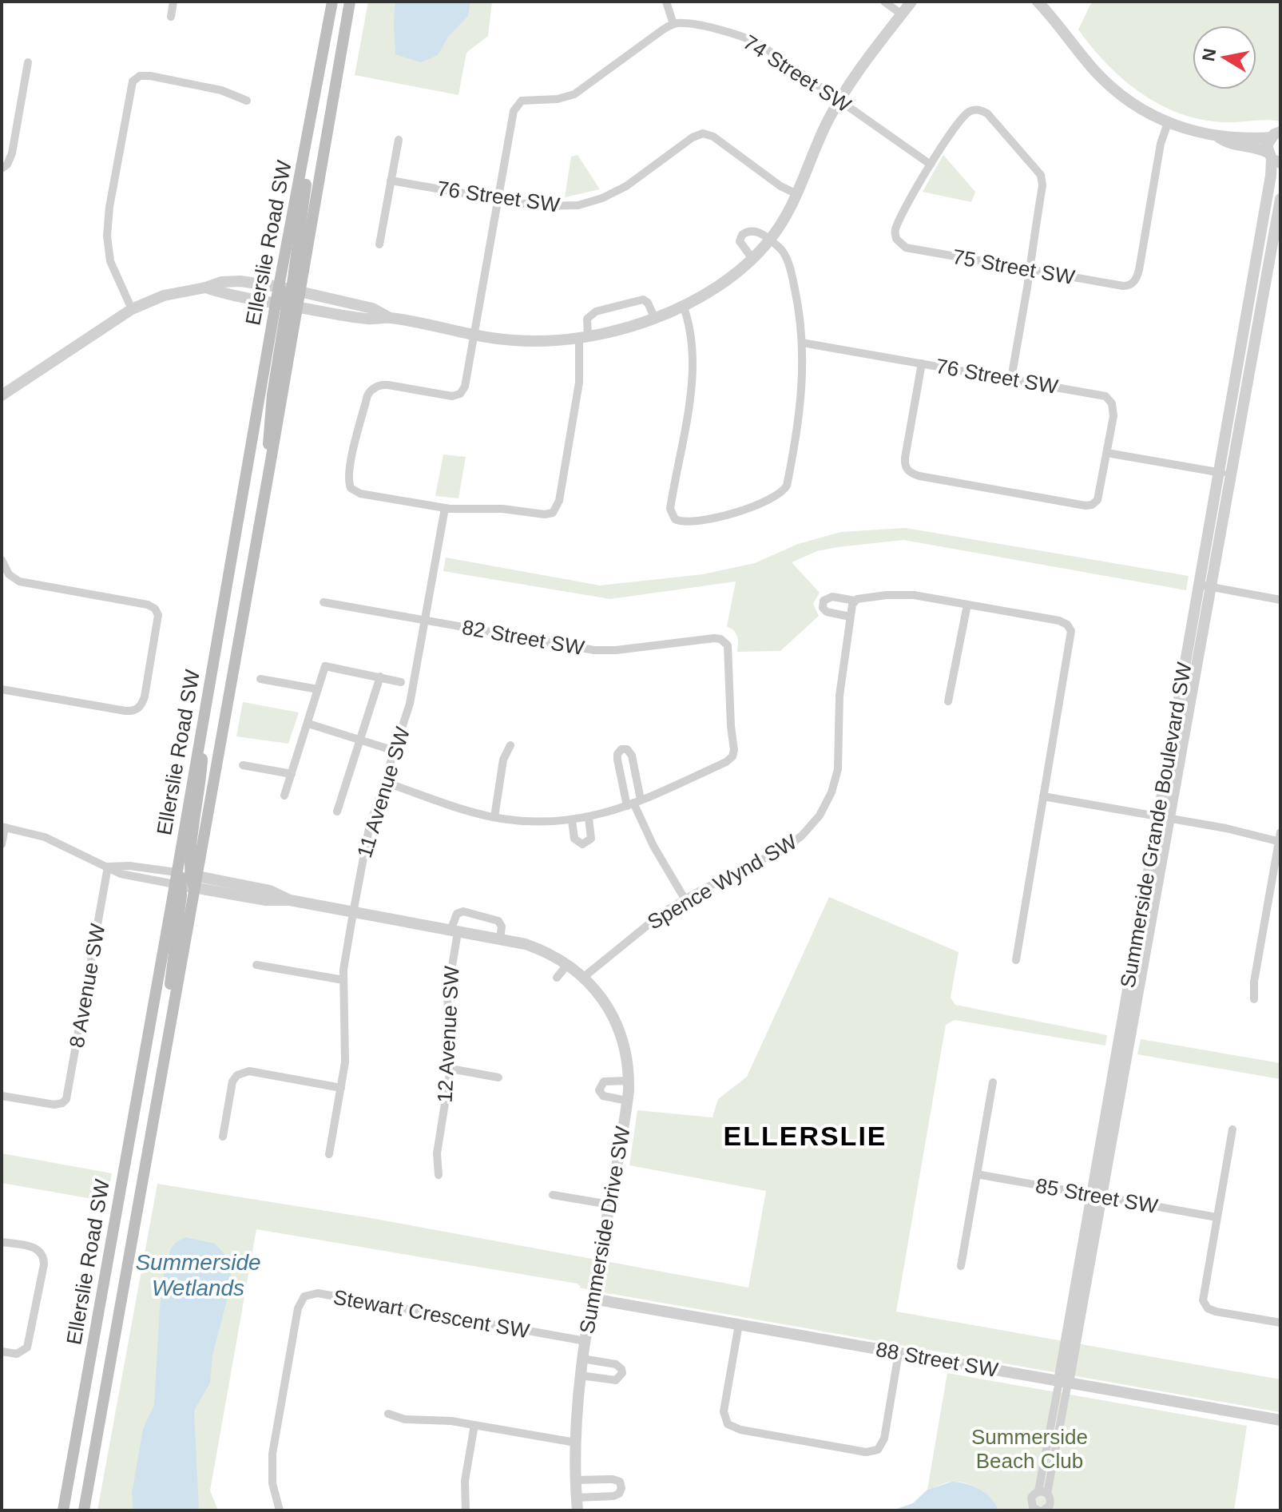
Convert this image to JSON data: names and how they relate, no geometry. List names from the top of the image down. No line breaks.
{"streets":{"main road":["Ellerslie Road SW"],"street":["74 Street SW","76 Street SW","75 Street SW","82 Street SW","11 Avenue SW","Summerside Grande Boulevard SW","Spence Wynd SW","8 Avenue SW","12 Avenue SW","85 Street SW","Summerside Drive SW","Stewart Crescent SW","88 Street SW"]},"crossings":[["74 Street SW","75 Street SW"],["Ellerslie Road SW","Summerside Drive SW"],["82 Street SW","11 Avenue SW"],["11 Avenue SW","Summerside Drive SW"],["Summerside Grande Boulevard SW","85 Street SW"],["Summerside Grande Boulevard SW","88 Street SW"],["Spence Wynd SW","Summerside Drive SW"],["12 Avenue SW","Summerside Drive SW"],["Summerside Drive SW","Stewart Crescent SW"],["Summerside Drive SW","88 Street SW"]],"districts":["ELLERSLIE"],"water":["Summerside Wetlands"],"parks":["Summerside Beach Club"],"north":"left"}
